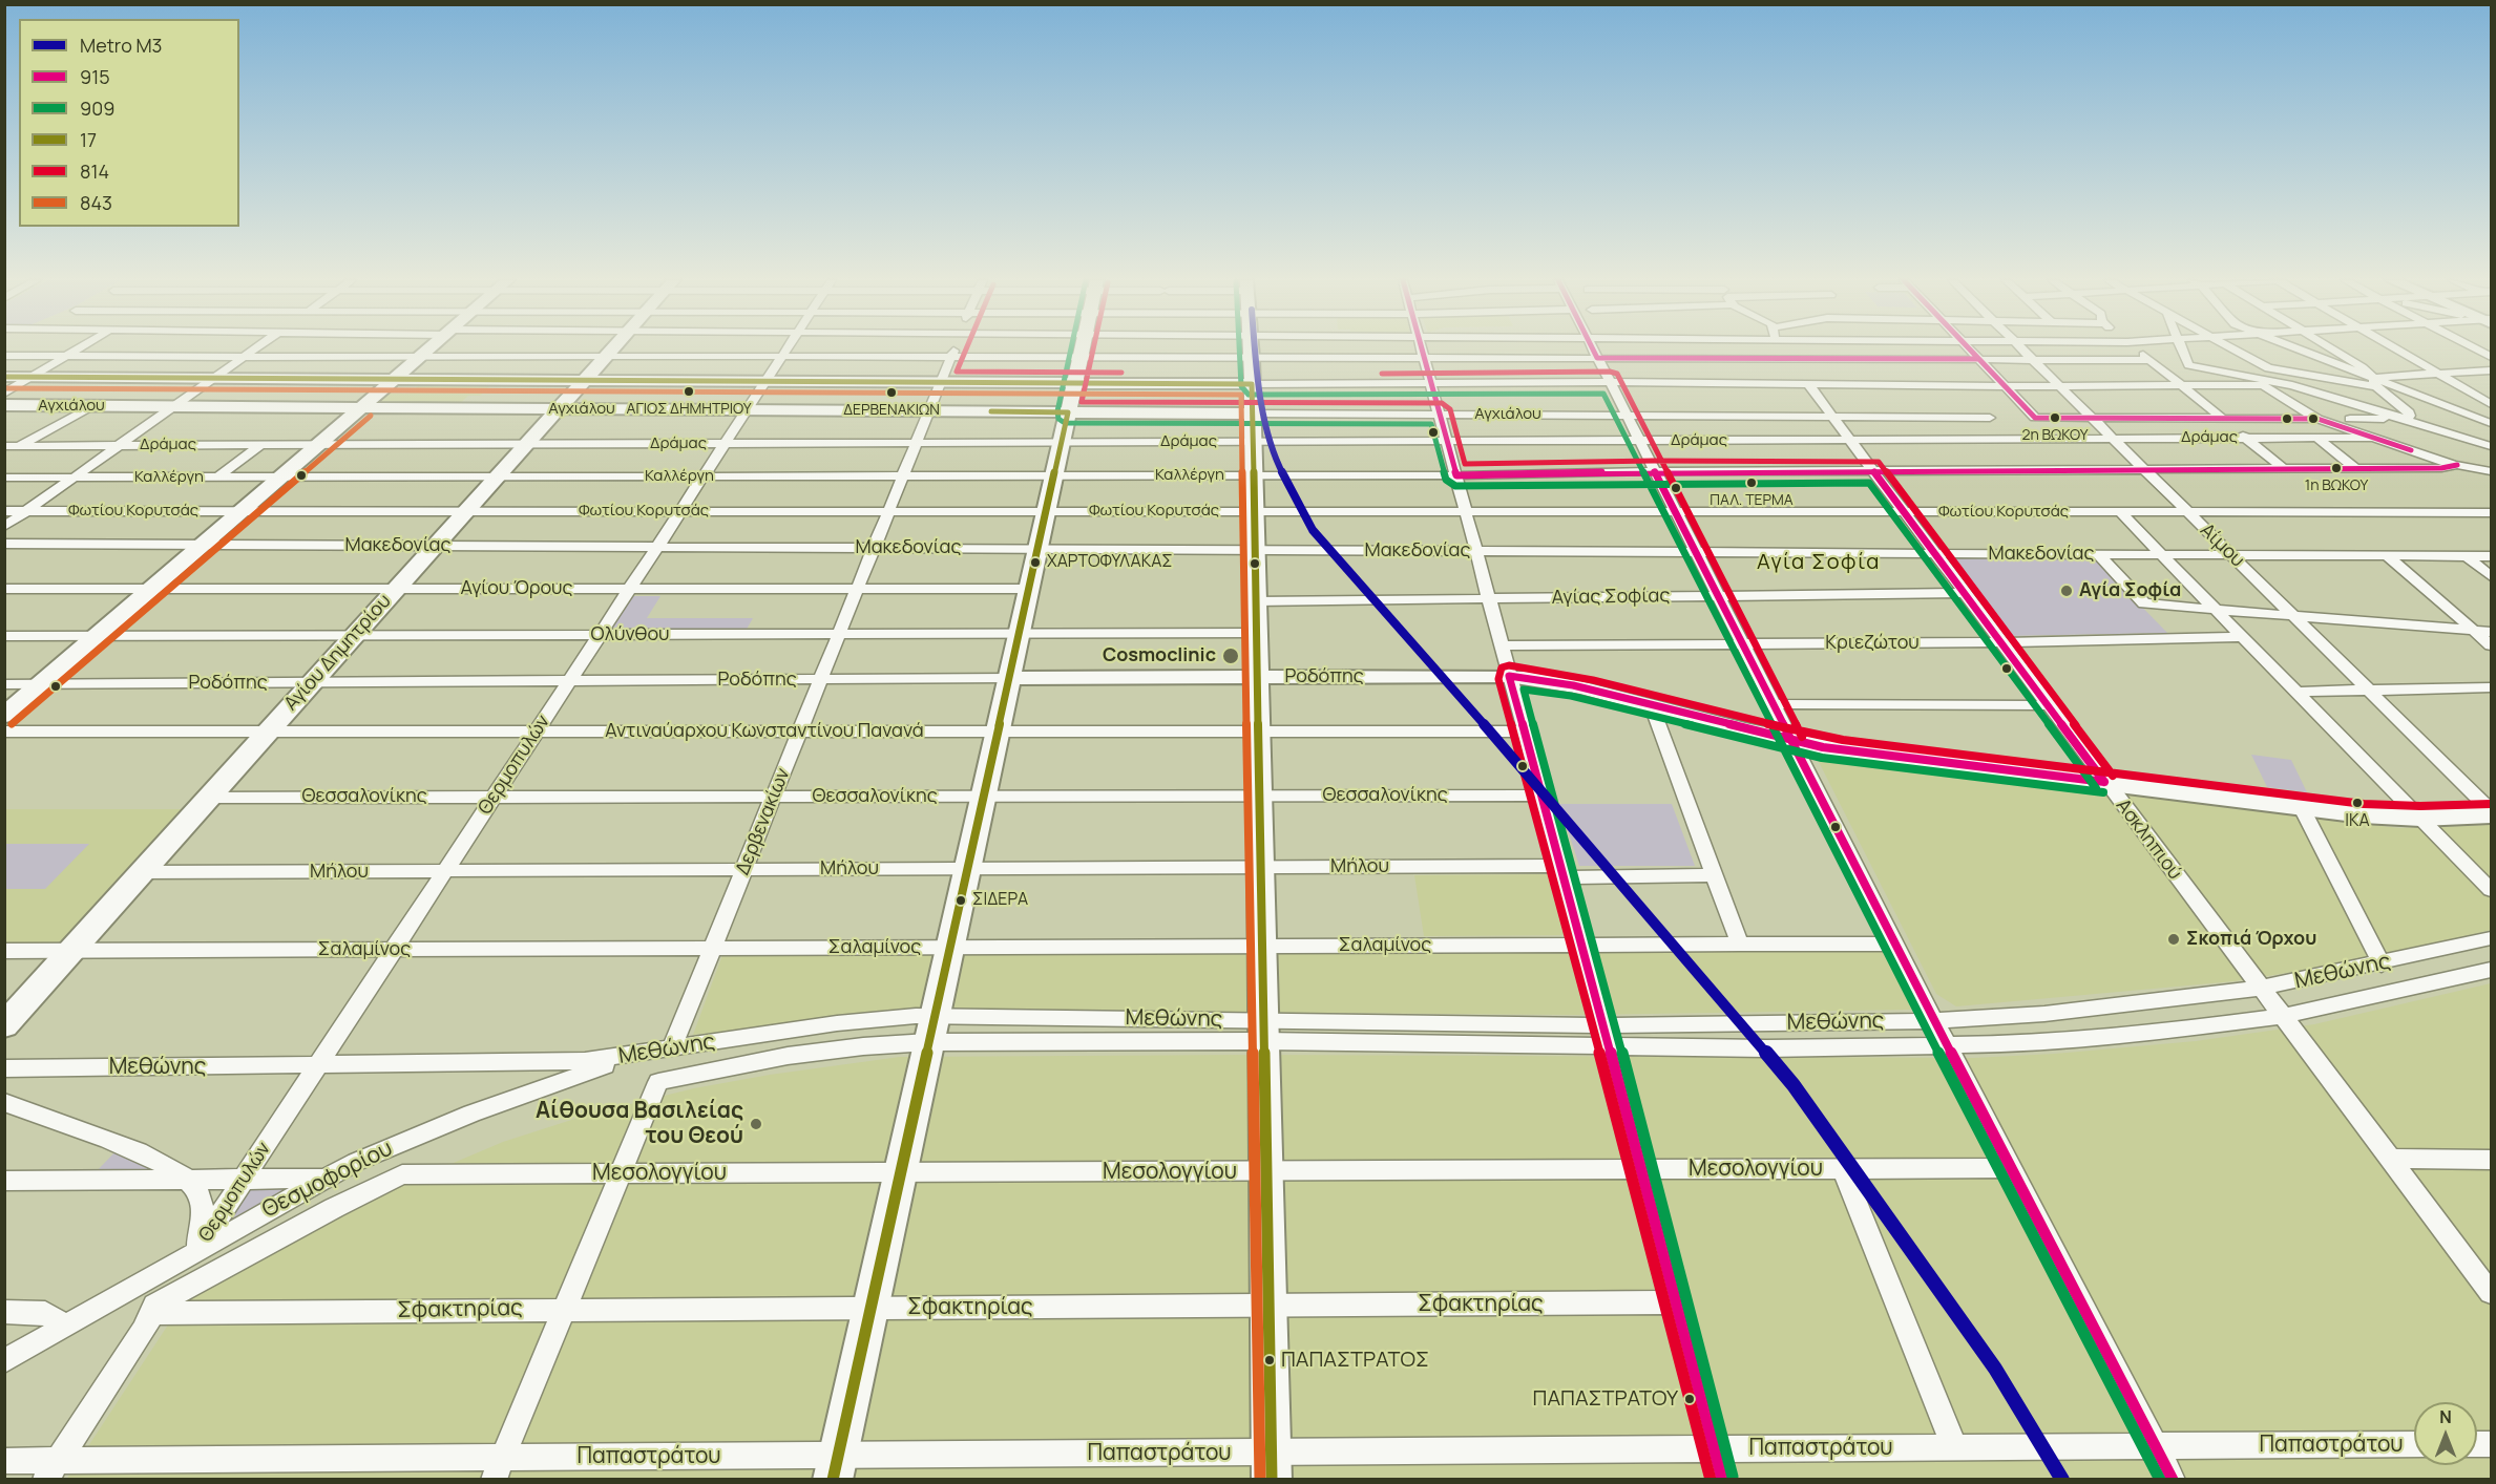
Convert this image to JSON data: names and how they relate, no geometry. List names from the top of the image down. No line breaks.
{"streets":{"street":["Αγχιάλου","Δράμας","Καλλέργη","Φωτίου Κορυτσάς","Μακεδονίας","Αίμου","Αγίου Όρους","Αγίας Σοφίας","Ολύνθου","Κριεζώτου","Αγίου Δημητρίου","Ροδόπης","Αντιναύαρχου Κωνσταντίνου Πανανά","Θερμοπυλών","Θεσσαλονίκης","Δερβενακίων","Ασκληπιού","Μήλου","Σαλαμίνος","Μεθώνης","Μεσολογγίου","Θεσμοφορίου","Σφακτηρίας","Παπαστράτου"]},"crossings":[["Αγχιάλου","Αγίου Δημητρίου"],["Αγχιάλου","Θερμοπυλών"],["Αγχιάλου","Δερβενακίων"],["Αγχιάλου","Ασκληπιού"],["Δράμας","Αίμου"],["Δράμας","Αγίου Δημητρίου"],["Δράμας","Θερμοπυλών"],["Δράμας","Δερβενακίων"],["Δράμας","Ασκληπιού"],["Καλλέργη","Αίμου"],["Καλλέργη","Αγίου Δημητρίου"],["Καλλέργη","Θερμοπυλών"],["Καλλέργη","Δερβενακίων"],["Καλλέργη","Ασκληπιού"],["Φωτίου Κορυτσάς","Αίμου"],["Φωτίου Κορυτσάς","Αγίου Δημητρίου"],["Φωτίου Κορυτσάς","Θερμοπυλών"],["Φωτίου Κορυτσάς","Δερβενακίων"],["Φωτίου Κορυτσάς","Ασκληπιού"],["Μακεδονίας","Αίμου"],["Μακεδονίας","Αγίου Δημητρίου"],["Μακεδονίας","Θερμοπυλών"],["Μακεδονίας","Δερβενακίων"],["Μακεδονίας","Ασκληπιού"],["Αίμου","Ροδόπης"],["Αγίου Όρους","Αγίου Δημητρίου"],["Αγίου Όρους","Θερμοπυλών"],["Αγίου Όρους","Δερβενακίων"],["Αγίας Σοφίας","Ασκληπιού"],["Ολύνθου","Αγίου Δημητρίου"],["Ολύνθου","Θερμοπυλών"],["Ολύνθου","Δερβενακίων"],["Κριεζώτου","Ασκληπιού"],["Αγίου Δημητρίου","Ροδόπης"],["Αγίου Δημητρίου","Αντιναύαρχου Κωνσταντίνου Πανανά"],["Αγίου Δημητρίου","Θεσσαλονίκης"],["Αγίου Δημητρίου","Μήλου"],["Αγίου Δημητρίου","Σαλαμίνος"],["Ροδόπης","Θερμοπυλών"],["Ροδόπης","Δερβενακίων"],["Ροδόπης","Ασκληπιού"],["Αντιναύαρχου Κωνσταντίνου Πανανά","Θερμοπυλών"],["Αντιναύαρχου Κωνσταντίνου Πανανά","Δερβενακίων"],["Θερμοπυλών","Θεσσαλονίκης"],["Θερμοπυλών","Μήλου"],["Θερμοπυλών","Σαλαμίνος"],["Θερμοπυλών","Μεθώνης"],["Θερμοπυλών","Θεσμοφορίου"],["Θεσσαλονίκης","Δερβενακίων"],["Δερβενακίων","Μήλου"],["Δερβενακίων","Σαλαμίνος"],["Δερβενακίων","Μεθώνης"],["Δερβενακίων","Θεσμοφορίου"],["Ασκληπιού","Μεθώνης"],["Μεθώνης","Μεσολογγίου"],["Μεθώνης","Θεσμοφορίου"],["Μεσολογγίου","Θεσμοφορίου"],["Θεσμοφορίου","Σφακτηρίας"]],"districts":["Αγία Σοφία"],"places":["ΑΓΙΟΣ ΔΗΜΗΤΡΙΟΥ","ΔΕΡΒΕΝΑΚΙΩΝ","2η ΒΩΚΟΥ","1η ΒΩΚΟΥ","ΠΑΛ. ΤΕΡΜΑ","ΧΑΡΤΟΦΥΛΑΚΑΣ","Αγία Σοφία","Cosmoclinic","ΙΚΑ","ΣΙΔΕΡΑ","Σκοπιά Όρχου","Αίθουσα Βασιλείας του Θεού","ΠΑΠΑΣΤΡΑΤΟΣ","ΠΑΠΑΣΤΡΑΤΟΥ"],"lines":["metro line Μ3","transit line 915","transit line 909","transit line 814","transit line 17","transit line 843"],"legend":["Metro Μ3","915","909","17","814","843"],"north":"top"}
